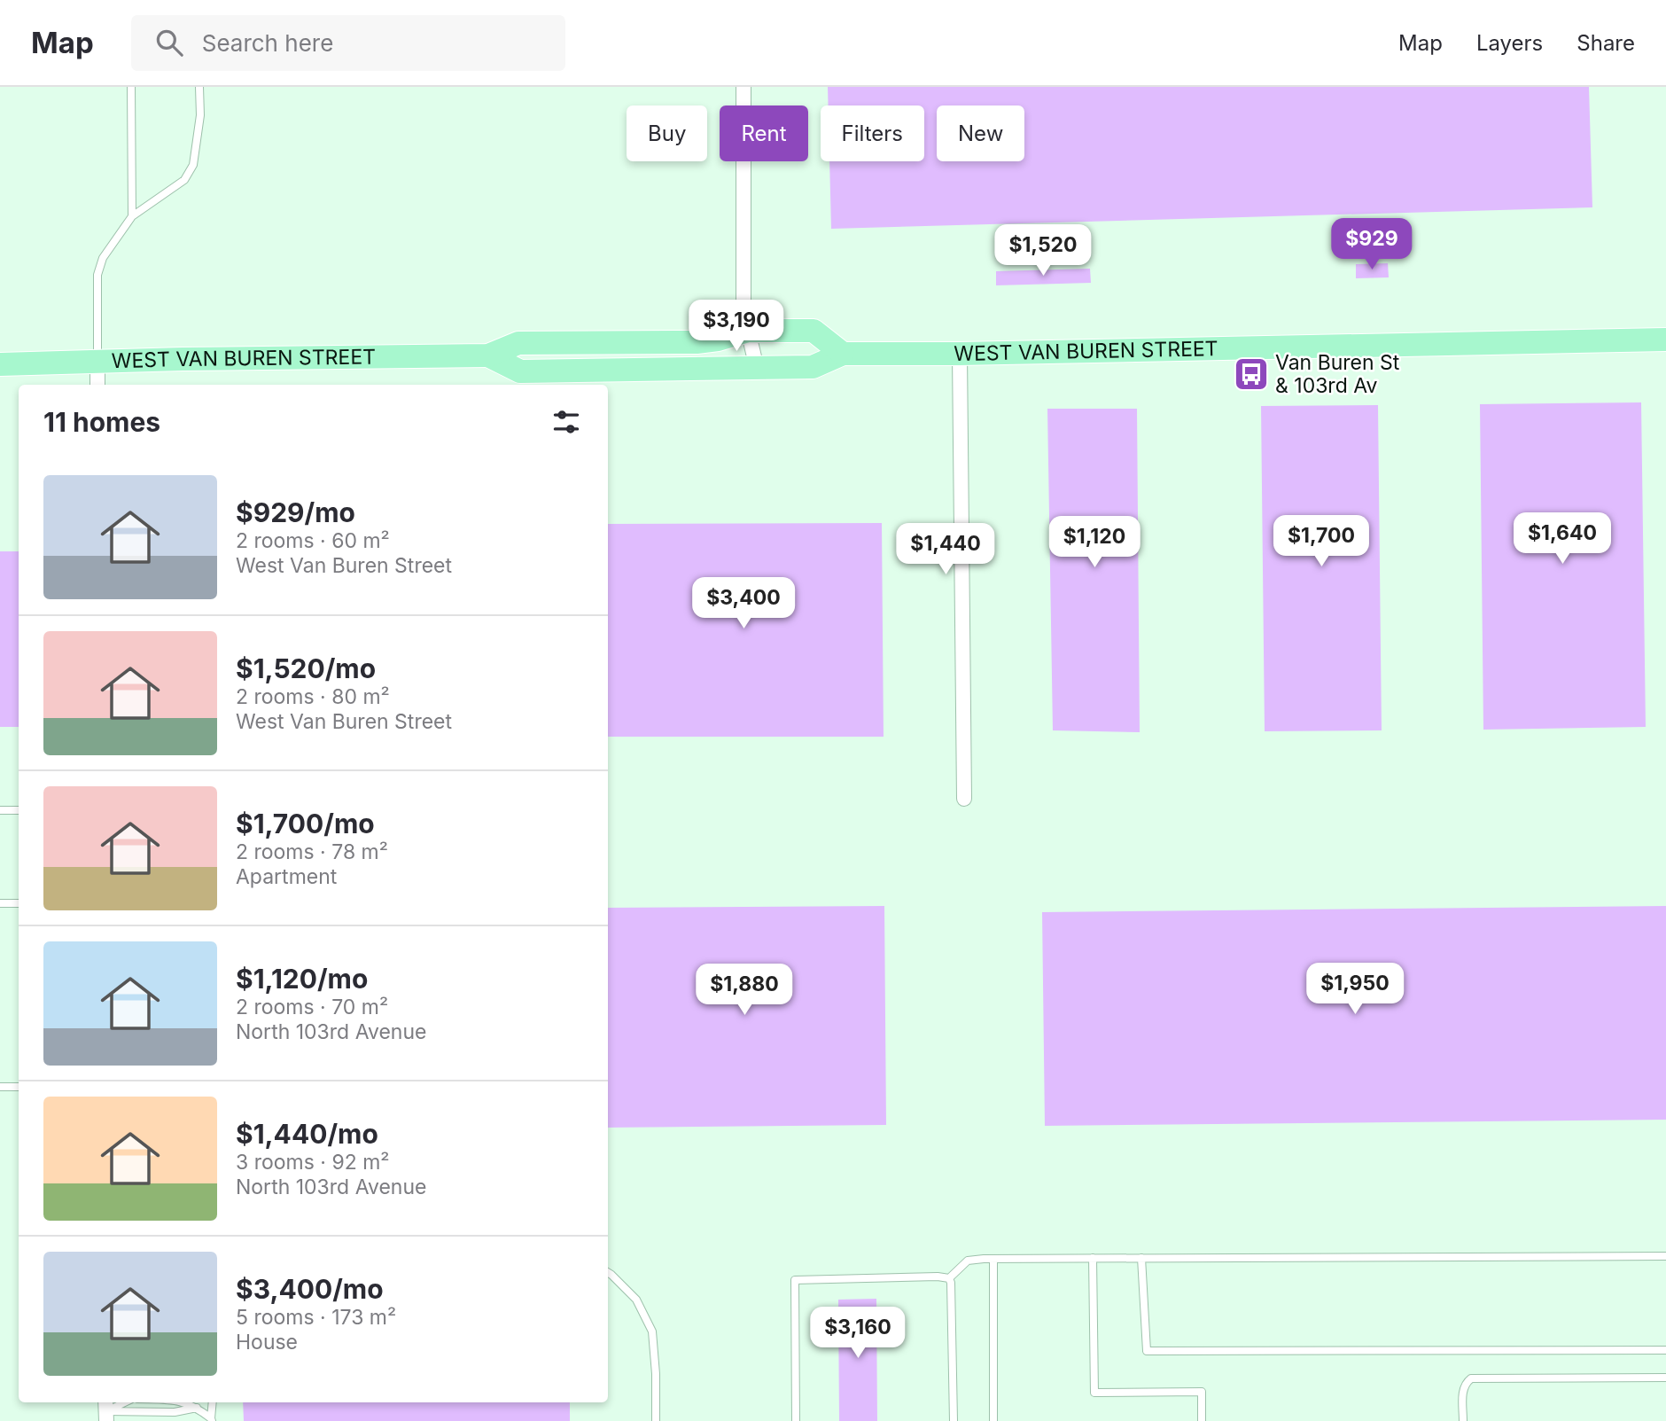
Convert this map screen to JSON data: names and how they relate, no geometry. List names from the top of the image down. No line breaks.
{"streets":{"main road":["WEST VAN BUREN STREET"]},"places":{"bus stop":["Van Buren St & 103rd Av"]},"page":{"header":"Map","search":"Search here","nav":["Map","Layers","Share"],"chip":["Buy","Rent","Filters","New"],"price":["$929","$1,520","$3,190","$1,640","$1,700","$1,120","$1,440","$3,400","$1,950","$1,880","$3,160"],"heading":"11 homes","list":[{"name":"$929/mo","note":"2 rooms · 60 m² · West Van Buren Street"},{"name":"$1,520/mo","note":"2 rooms · 80 m² · West Van Buren Street"},{"name":"$1,700/mo","note":"2 rooms · 78 m² · Apartment"},{"name":"$1,120/mo","note":"2 rooms · 70 m² · North 103rd Avenue"},{"name":"$1,440/mo","note":"3 rooms · 92 m² · North 103rd Avenue"},{"name":"$3,400/mo","note":"5 rooms · 173 m² · House"}]}}
